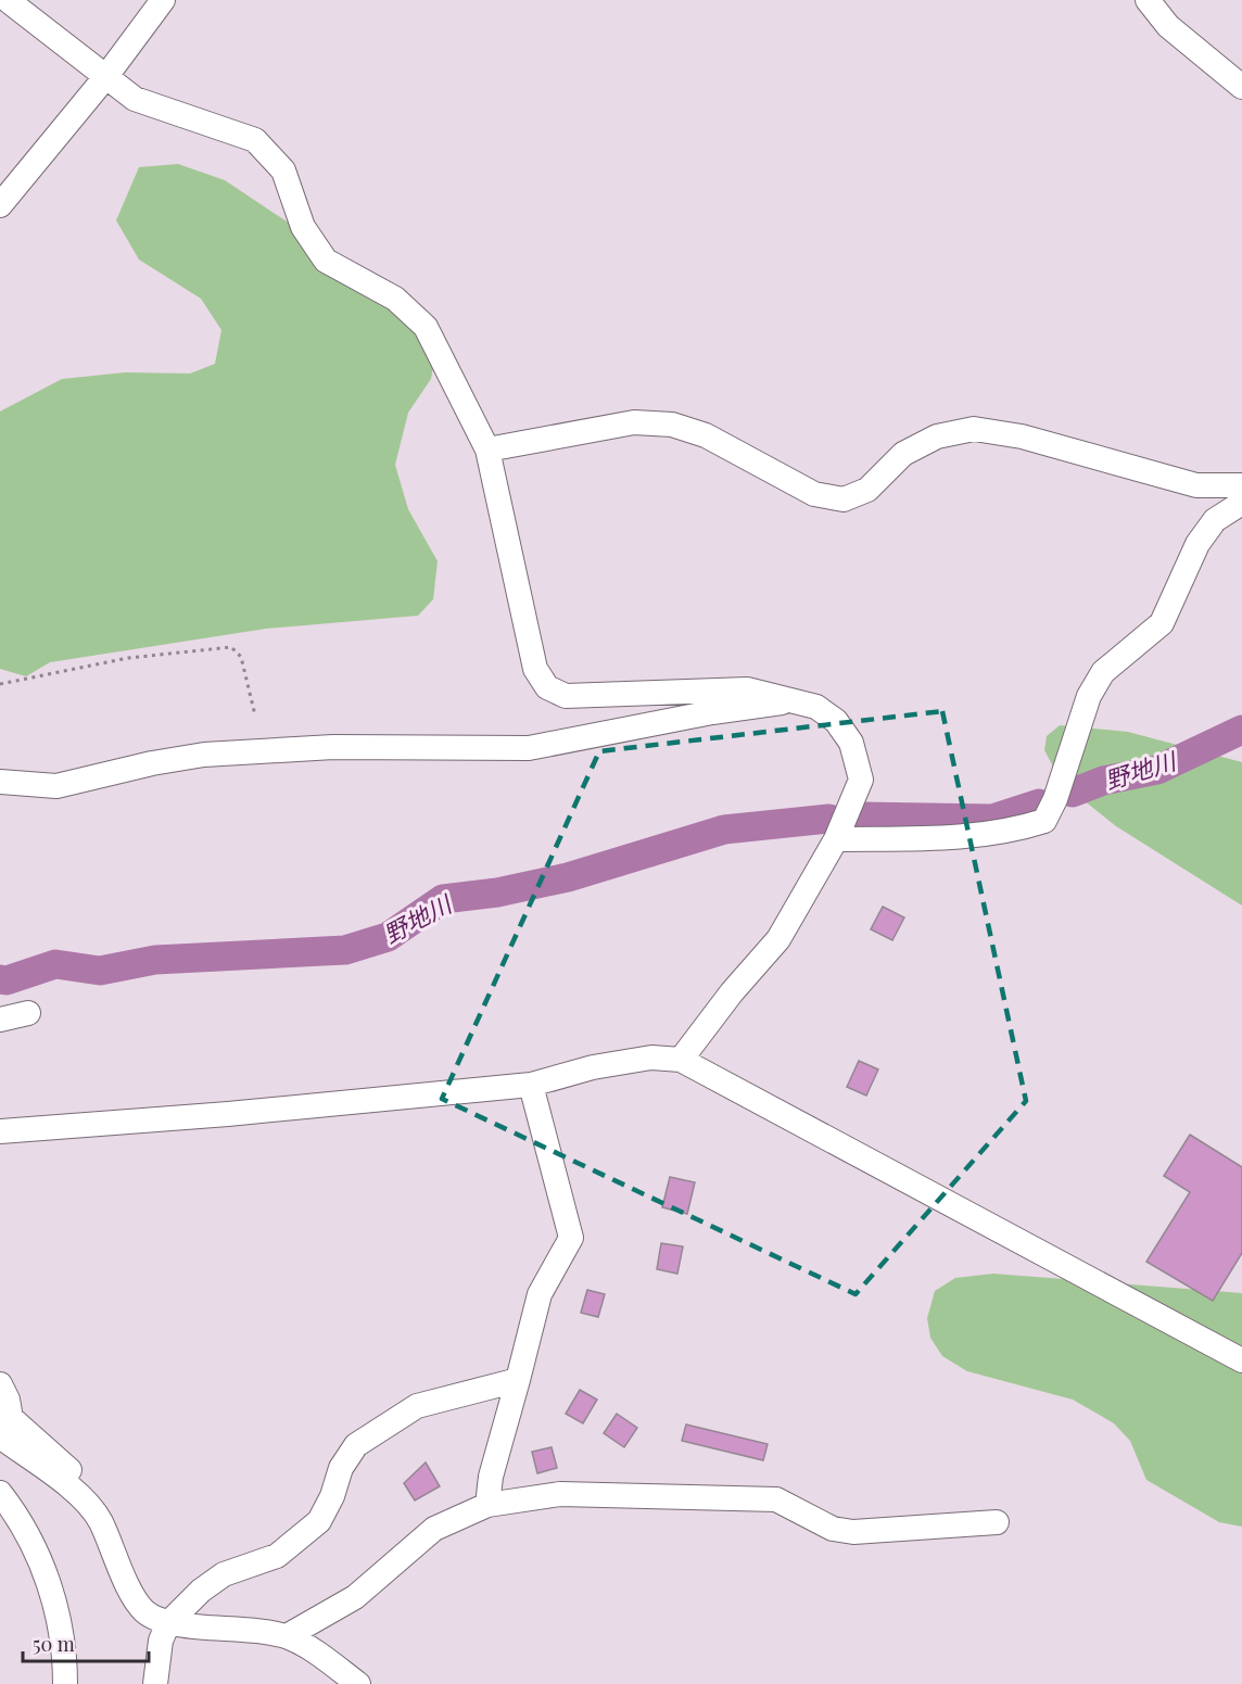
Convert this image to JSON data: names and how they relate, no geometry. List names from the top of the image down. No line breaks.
{"water":["野地川"],"scale_bar":"50 m"}
